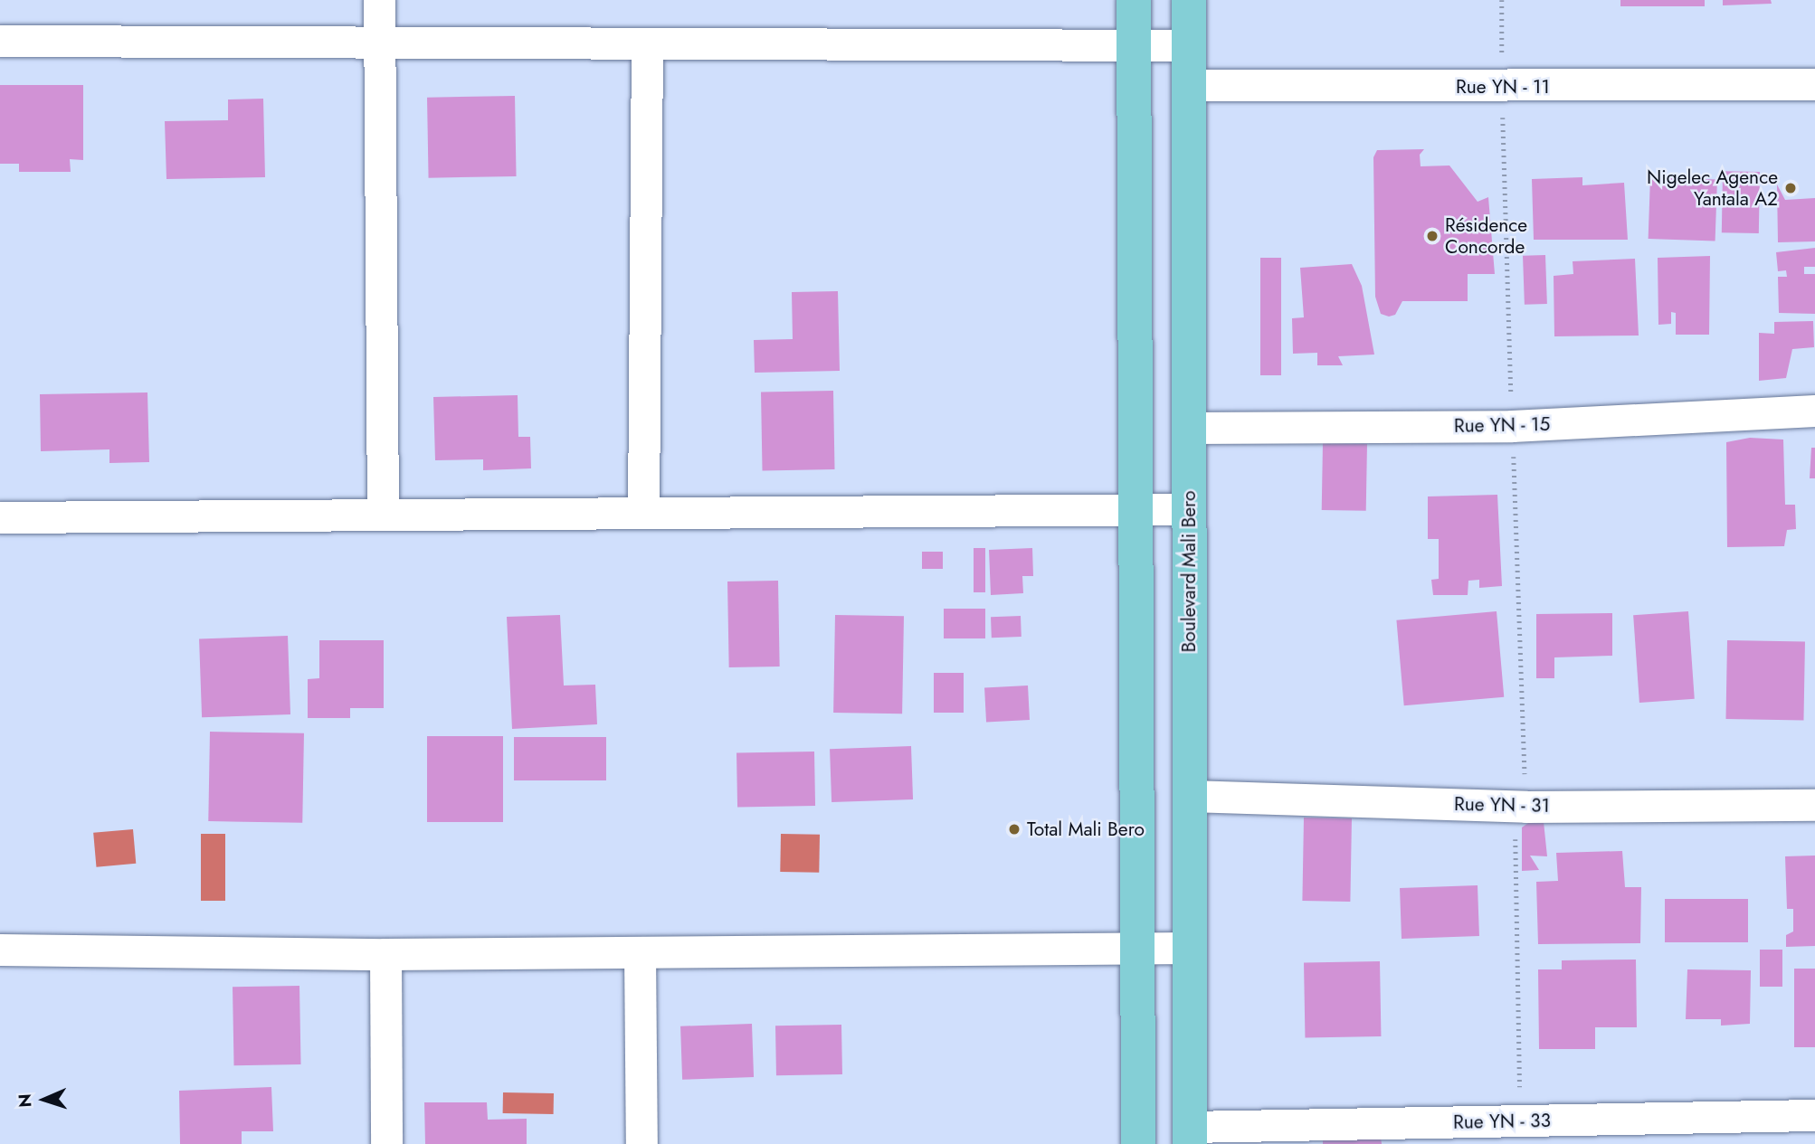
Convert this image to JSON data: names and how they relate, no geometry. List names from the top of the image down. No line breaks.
{"streets":{"main road":["Boulevard Mali Bero"],"street":["Rue YN - 11","Rue YN - 15","Rue YN - 31","Rue YN - 33"]},"crossings":[["Rue YN - 11","Boulevard Mali Bero"],["Rue YN - 15","Boulevard Mali Bero"],["Boulevard Mali Bero","Rue YN - 31"],["Boulevard Mali Bero","Rue YN - 33"]],"places":["Nigelec Agence Yantala A2","Résidence Concorde","Total Mali Bero"],"north":"left"}
